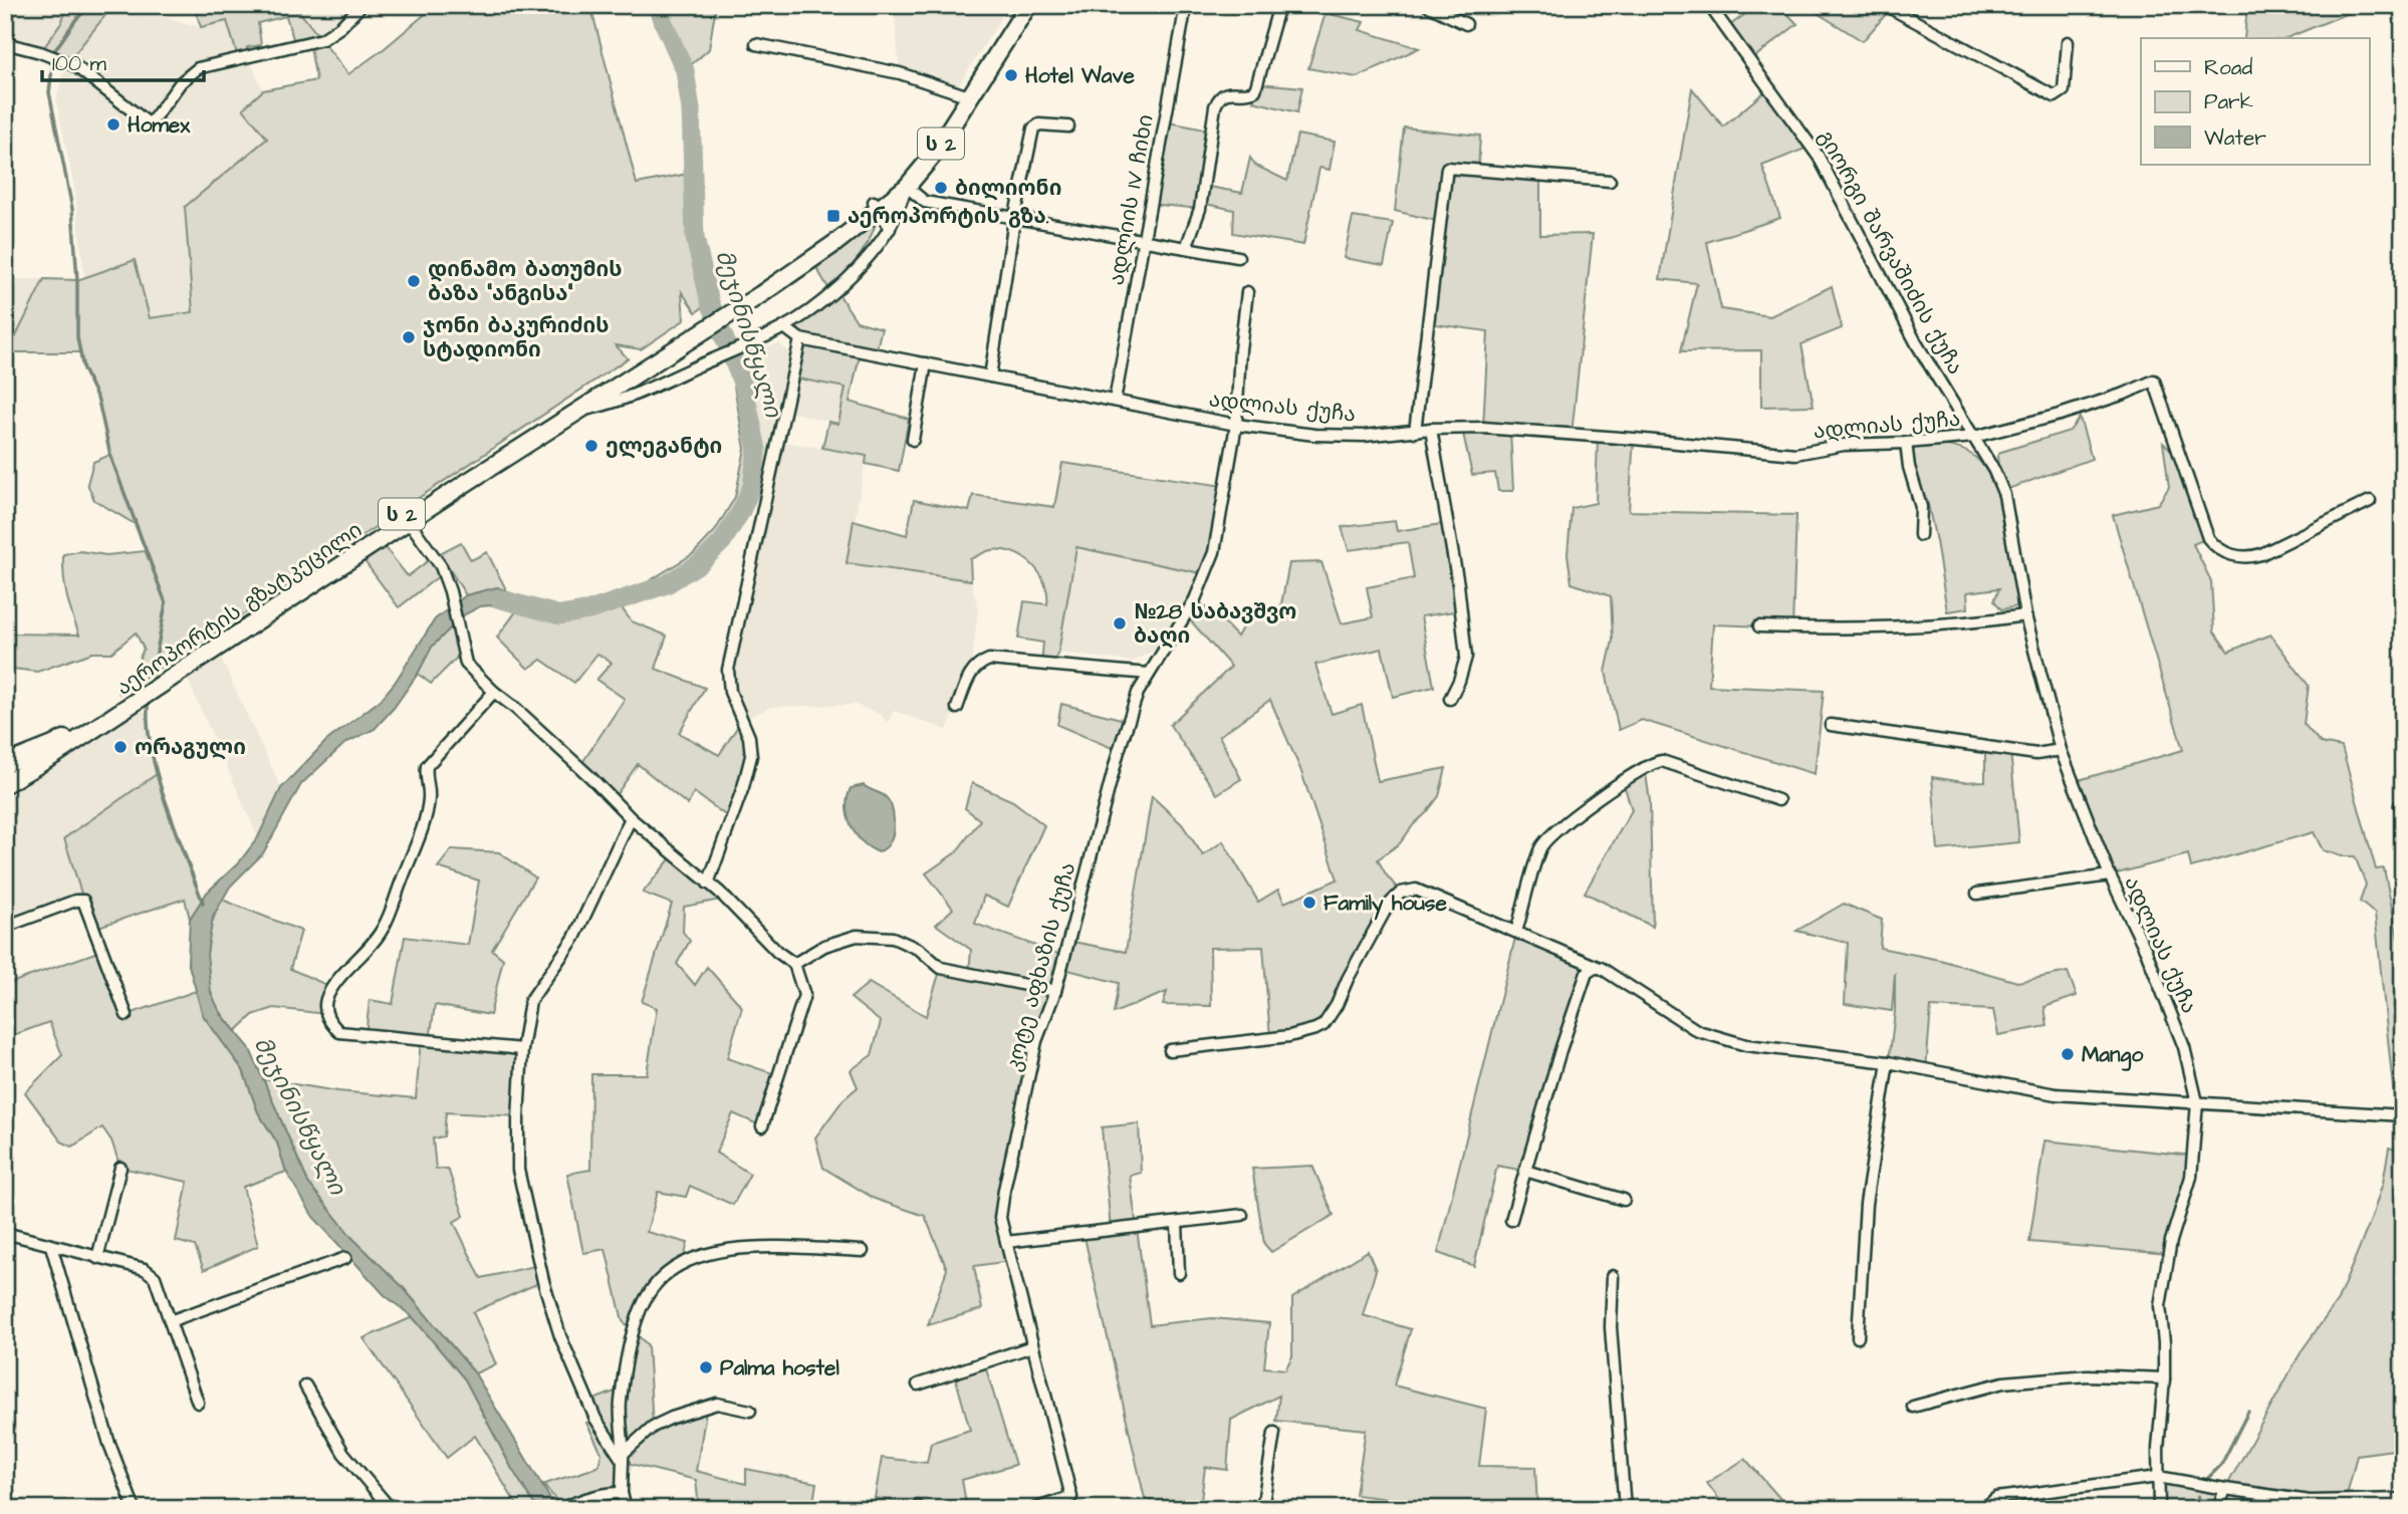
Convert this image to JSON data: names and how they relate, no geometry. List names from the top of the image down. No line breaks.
{"streets":{"highway":["ს 2","აეროპორტის გზატკეცილი"],"street":["ადლიის IV ჩიხი","გიორგი შარვაშიძის ქუჩა","ადლიას ქუჩა","კოტე აფხაზის ქუჩა"]},"crossings":[["ადლიის IV ჩიხი","ადლიას ქუჩა"],["გიორგი შარვაშიძის ქუჩა","ადლიას ქუჩა"],["ადლიას ქუჩა","კოტე აფხაზის ქუჩა"]],"water":["მეჯინისწყალი"],"places":{"other":["Hotel Wave","Homex","ბილიონი","დინამო ბათუმის ბაზა \"ანგისა\"","ჯონი ბაკურიძის სტადიონი","ელეგანტი","№28 საბავშვო ბაღი","ორაგული","Family house","Mango","Palma hostel"],"transit":["აეროპორტის გზა."]},"legend":["Road","Park","Water"],"scale_bar":"100 m"}
